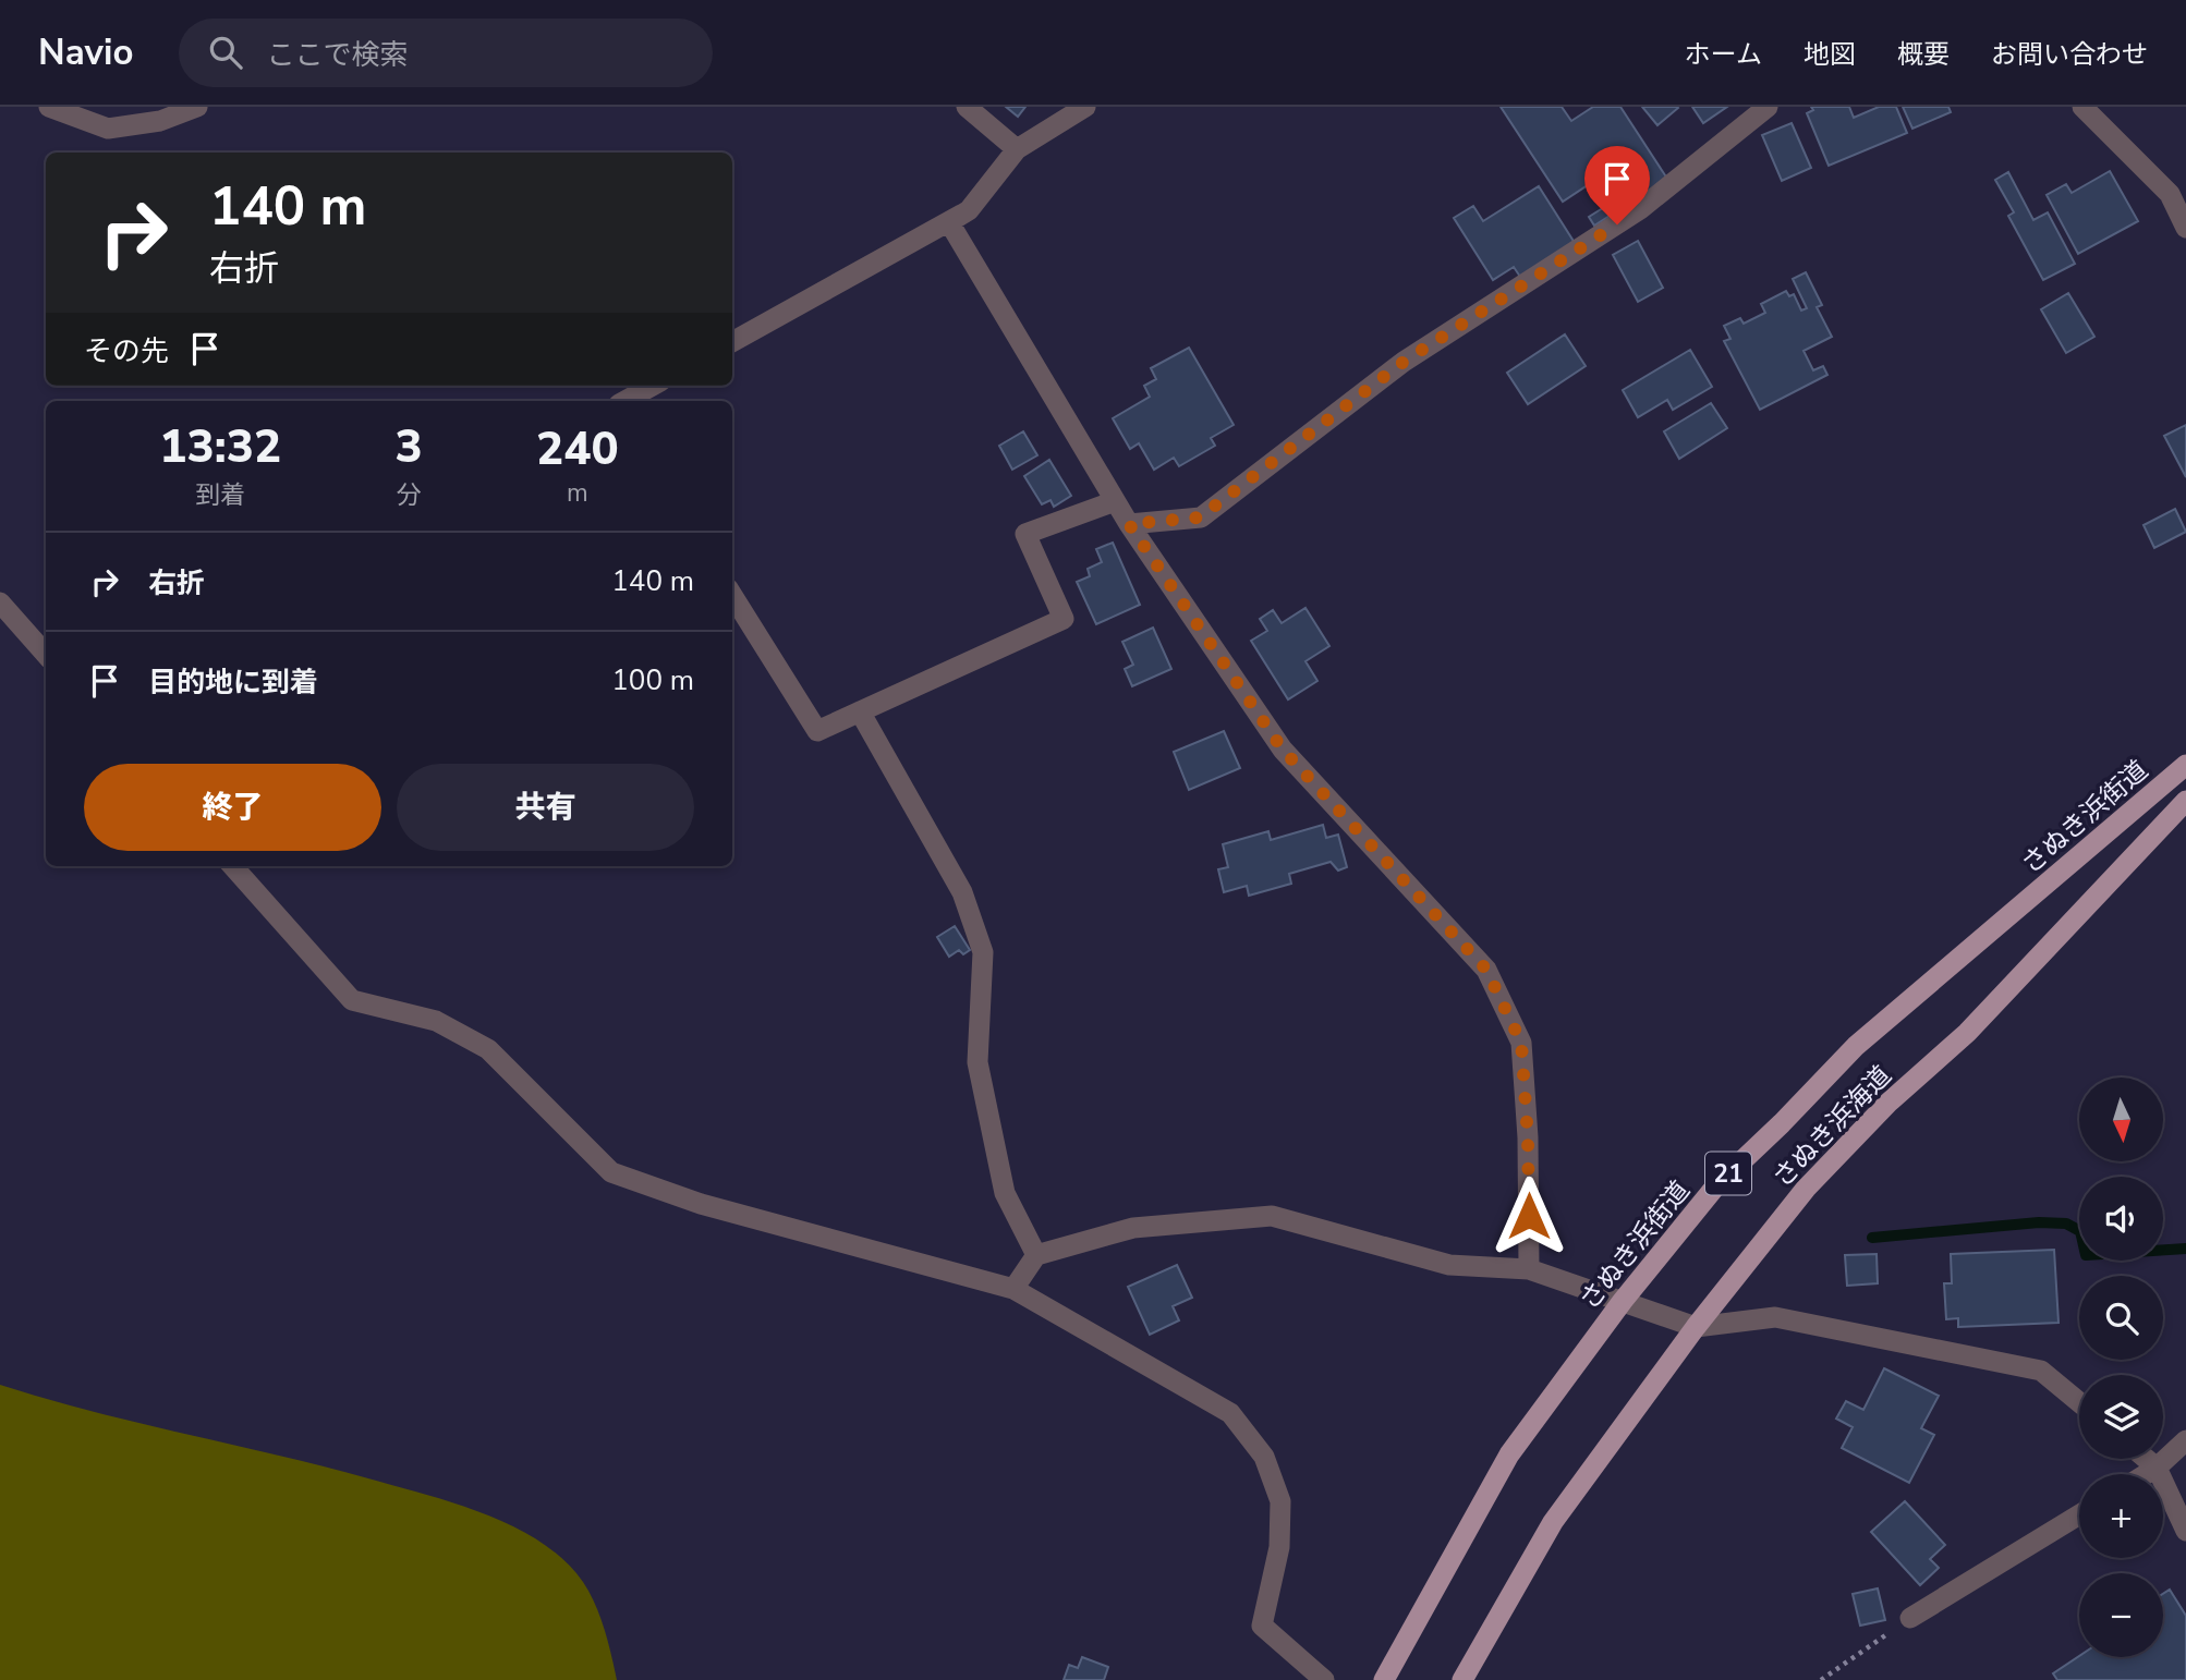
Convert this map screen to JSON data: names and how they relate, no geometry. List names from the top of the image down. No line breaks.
{"streets":{"main road":["さぬき浜街道","さぬき浜海道","21"]},"north":"bottom","page":{"header":"Navio","search":"ここで検索","nav":["ホーム","地図","概要","お問い合わせ"],"turn":["140 m","右折"],"then":"その先","eta":["13:32","到着","3","分","240","m"],"list":[{"name":"右折","value":"140 m"},{"name":"目的地に到着","value":"100 m"}],"buttons":["終了","共有"],"map_buttons":["+","−"]}}
